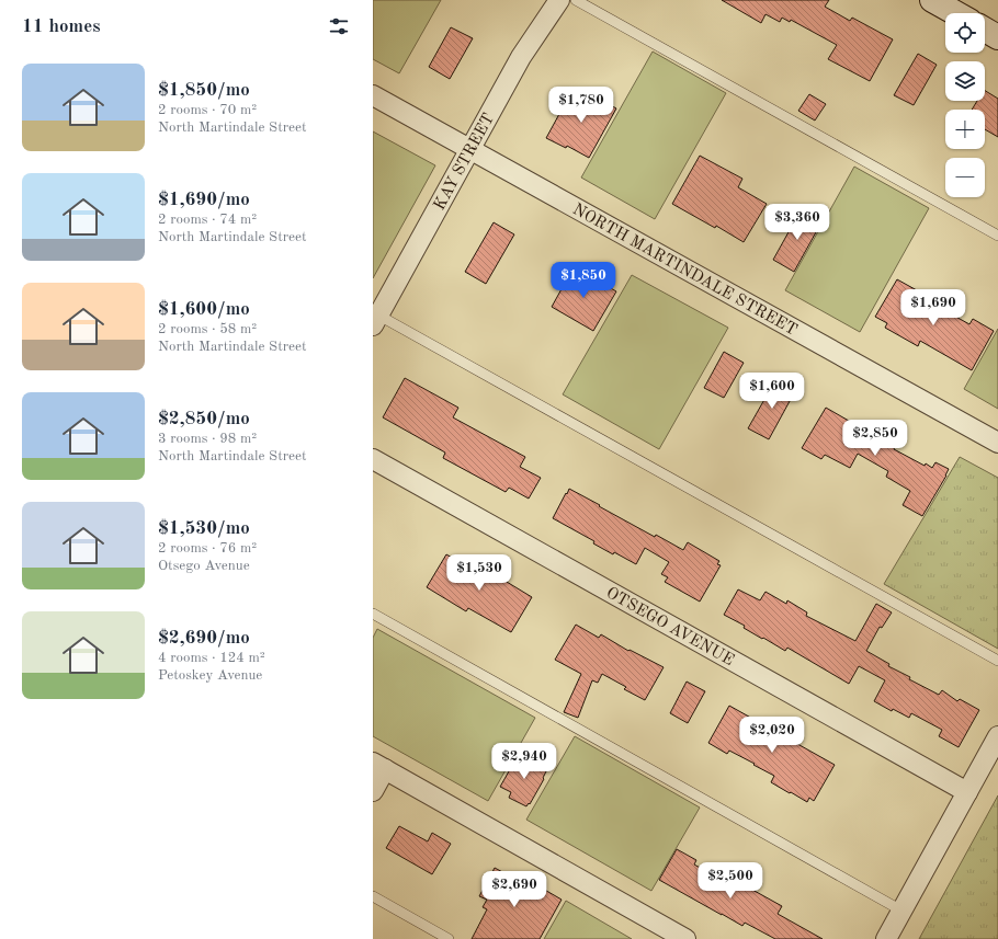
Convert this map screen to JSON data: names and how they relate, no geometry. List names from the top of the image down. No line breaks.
{"streets":{"street":["KAY STREET","NORTH MARTINDALE STREET","OTSEGO AVENUE"]},"crossings":[["KAY STREET","NORTH MARTINDALE STREET"]],"page":{"heading":"11 homes","map_buttons":["+","−"],"list":[{"name":"$1,850/mo","note":"2 rooms · 70 m² · North Martindale Street"},{"name":"$1,690/mo","note":"2 rooms · 74 m² · North Martindale Street"},{"name":"$1,600/mo","note":"2 rooms · 58 m² · North Martindale Street"},{"name":"$2,850/mo","note":"3 rooms · 98 m² · North Martindale Street"},{"name":"$1,530/mo","note":"2 rooms · 76 m² · Otsego Avenue"},{"name":"$2,690/mo","note":"4 rooms · 124 m² · Petoskey Avenue"}],"price":["$1,780","$3,360","$1,850","$1,690","$1,600","$2,850","$1,530","$2,020","$2,940","$2,500","$2,690"]}}
